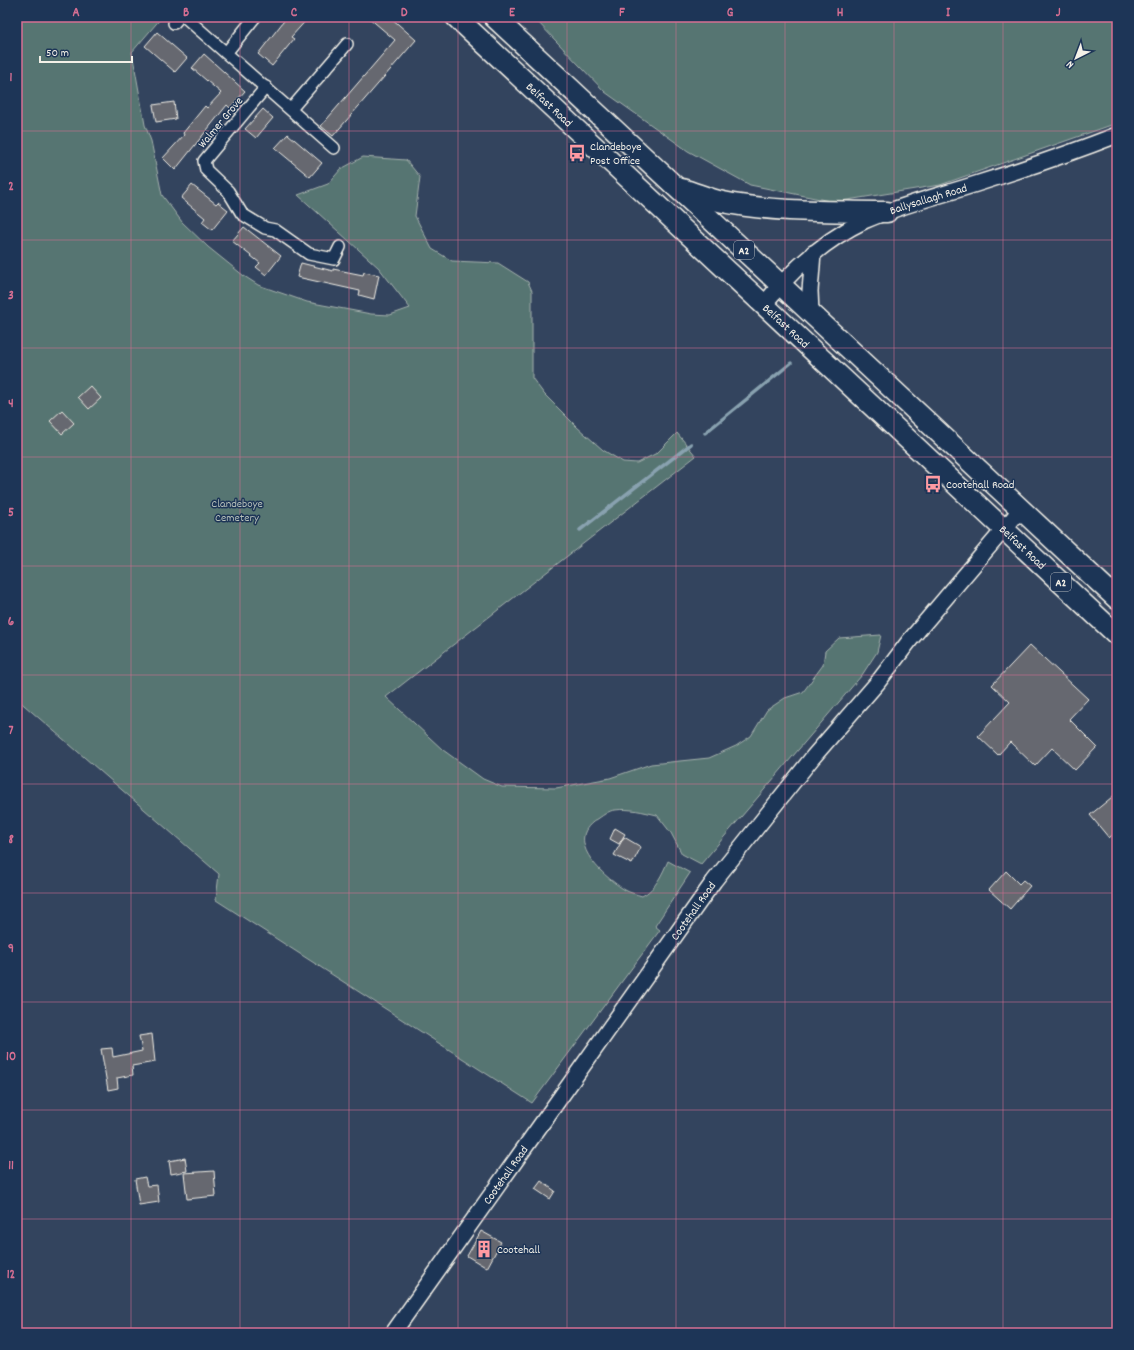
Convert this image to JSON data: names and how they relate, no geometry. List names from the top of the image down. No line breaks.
{"streets":{"highway":["Belfast Road","A2"],"street":["Walmer Grove","Ballysallagh Road","Cootehall Road"]},"crossings":[["Belfast Road","Ballysallagh Road"],["Belfast Road","Cootehall Road"]],"parks":["Clandeboye Cemetery"],"places":{"bus stop":["Clandeboye Post Office","Cootehall Road"],"building":["Cootehall"]},"scale_bar":"50 m","north":"bottom left","grid":{"columns":["A","B","C","D","E","F","G","H","I","J"],"rows":["1","2","3","4","5","6","7","8","9","10","11","12"]}}
